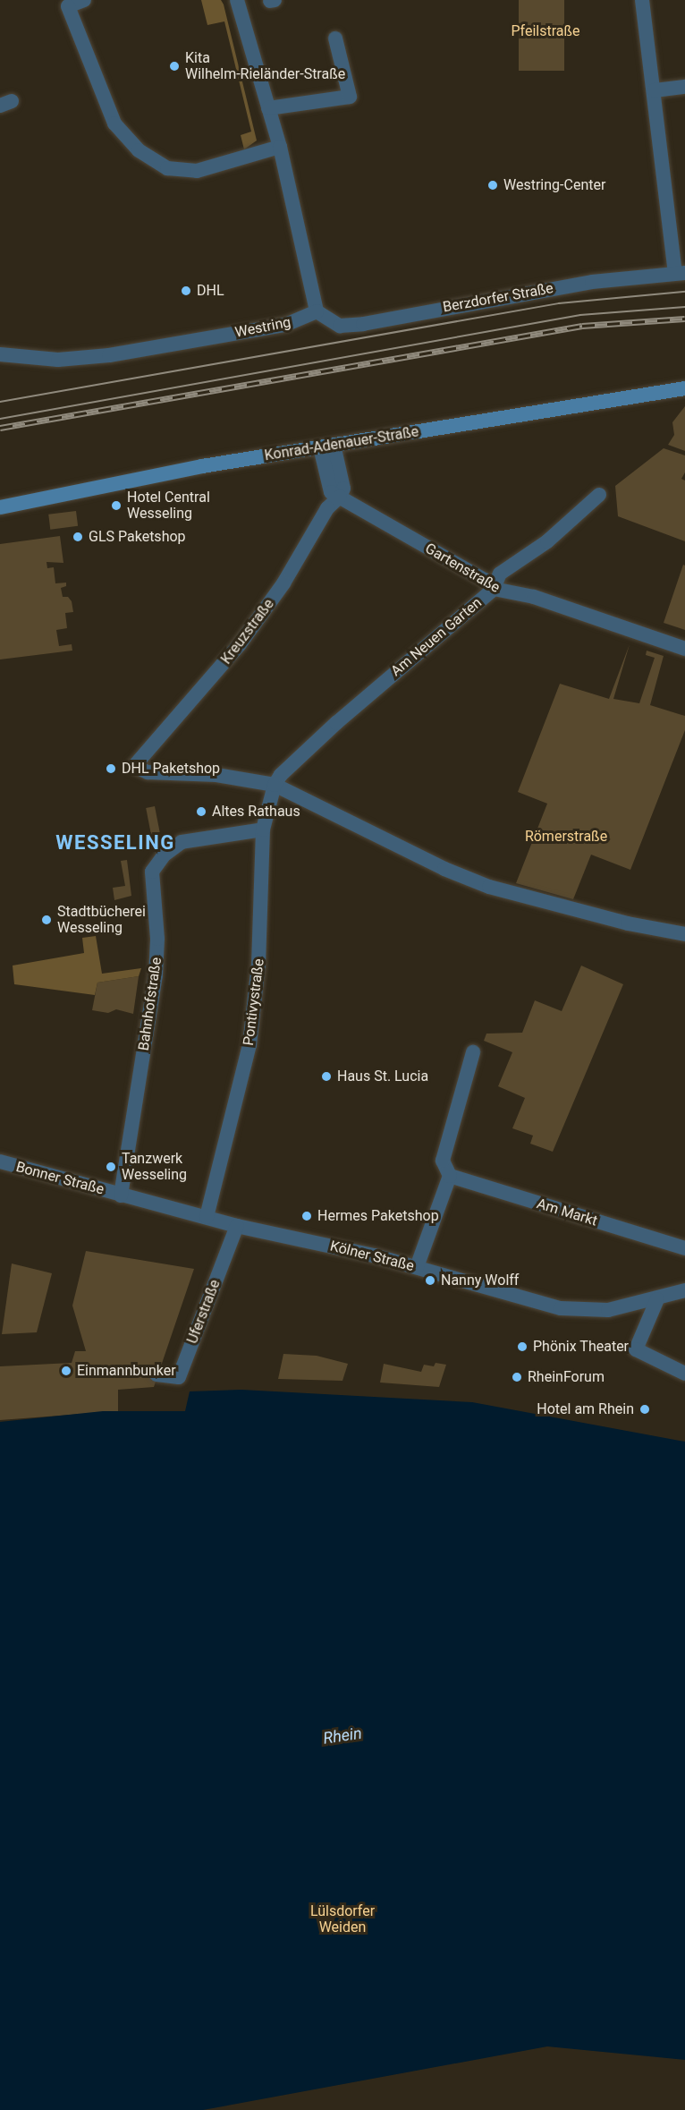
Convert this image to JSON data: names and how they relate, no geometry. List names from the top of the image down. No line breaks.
{"streets":{"main road":["Konrad-Adenauer-Straße"],"street":["Berzdorfer Straße","Westring","Gartenstraße","Kreuzstraße","Am Neuen Garten","Pontivystraße","Bahnhofstraße","Bonner Straße","Am Markt","Kölner Straße","Uferstraße"]},"crossings":[["Berzdorfer Straße","Westring"],["Konrad-Adenauer-Straße","Gartenstraße"],["Gartenstraße","Kreuzstraße"],["Gartenstraße","Am Neuen Garten"],["Kreuzstraße","Am Neuen Garten"],["Kreuzstraße","Pontivystraße"],["Am Neuen Garten","Pontivystraße"],["Pontivystraße","Bahnhofstraße"],["Pontivystraße","Kölner Straße"],["Bahnhofstraße","Bonner Straße"],["Bahnhofstraße","Kölner Straße"],["Bonner Straße","Kölner Straße"],["Kölner Straße","Uferstraße"]],"districts":["WESSELING"],"water":["Rhein"],"parks":["Pfeilstraße","Römerstraße","Lülsdorfer Weiden"],"places":["Kita Wilhelm-Rieländer-Straße","Westring-Center","DHL","Hotel Central Wesseling","GLS Paketshop","DHL Paketshop","Altes Rathaus","Stadtbücherei Wesseling","Haus St. Lucia","Tanzwerk Wesseling","Hermes Paketshop","Nanny Wolff","Phönix Theater","Einmannbunker","RheinForum","Hotel am Rhein"]}
